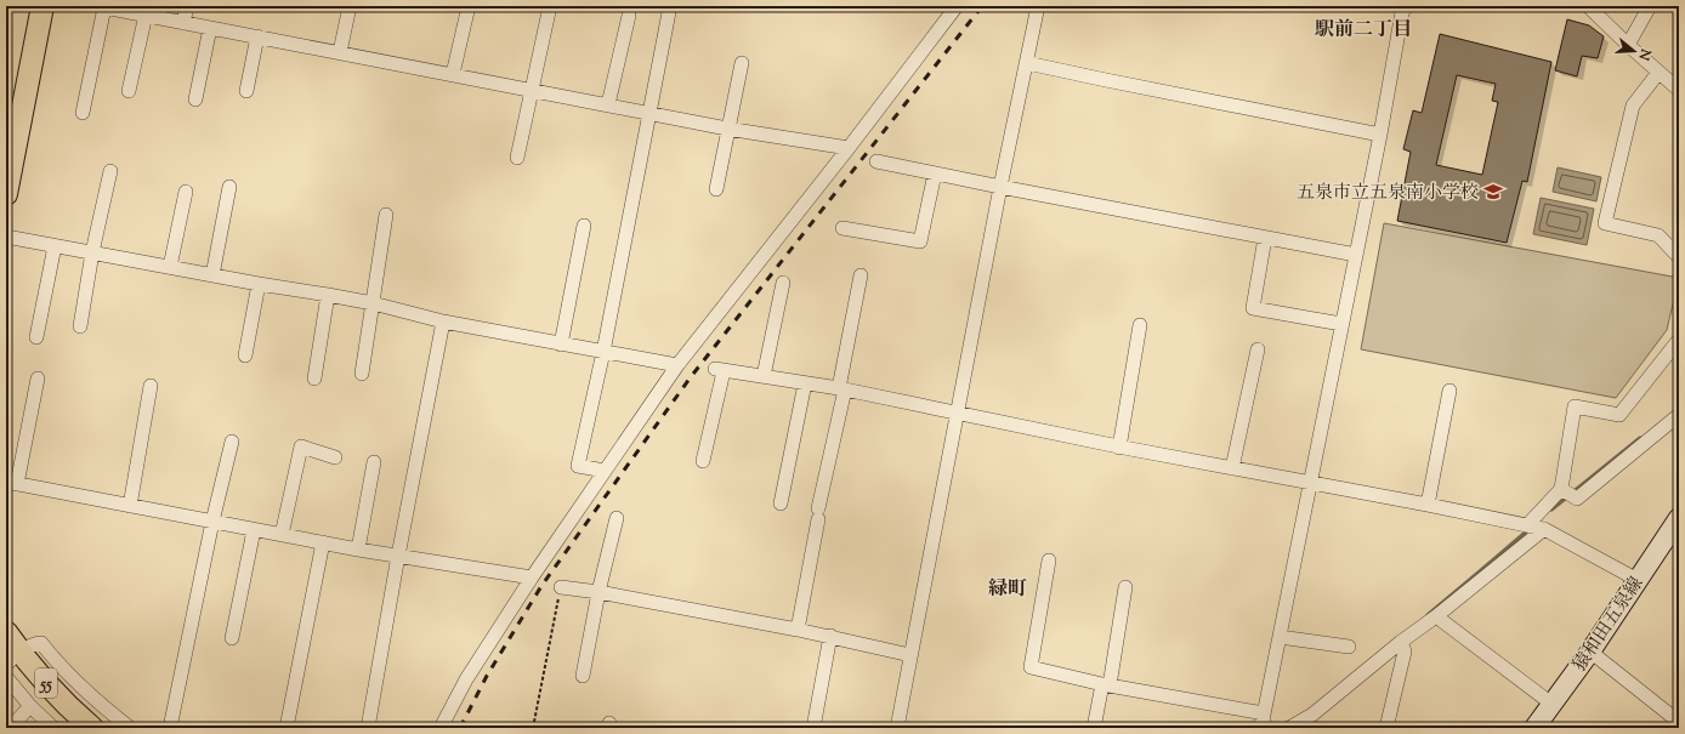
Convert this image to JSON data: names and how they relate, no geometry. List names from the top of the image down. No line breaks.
{"streets":{"main road":["猿和田五泉線","55"]},"districts":["駅前二丁目","緑町"],"places":{"school or university":["五泉市立五泉南小学校"]},"north":"right"}
